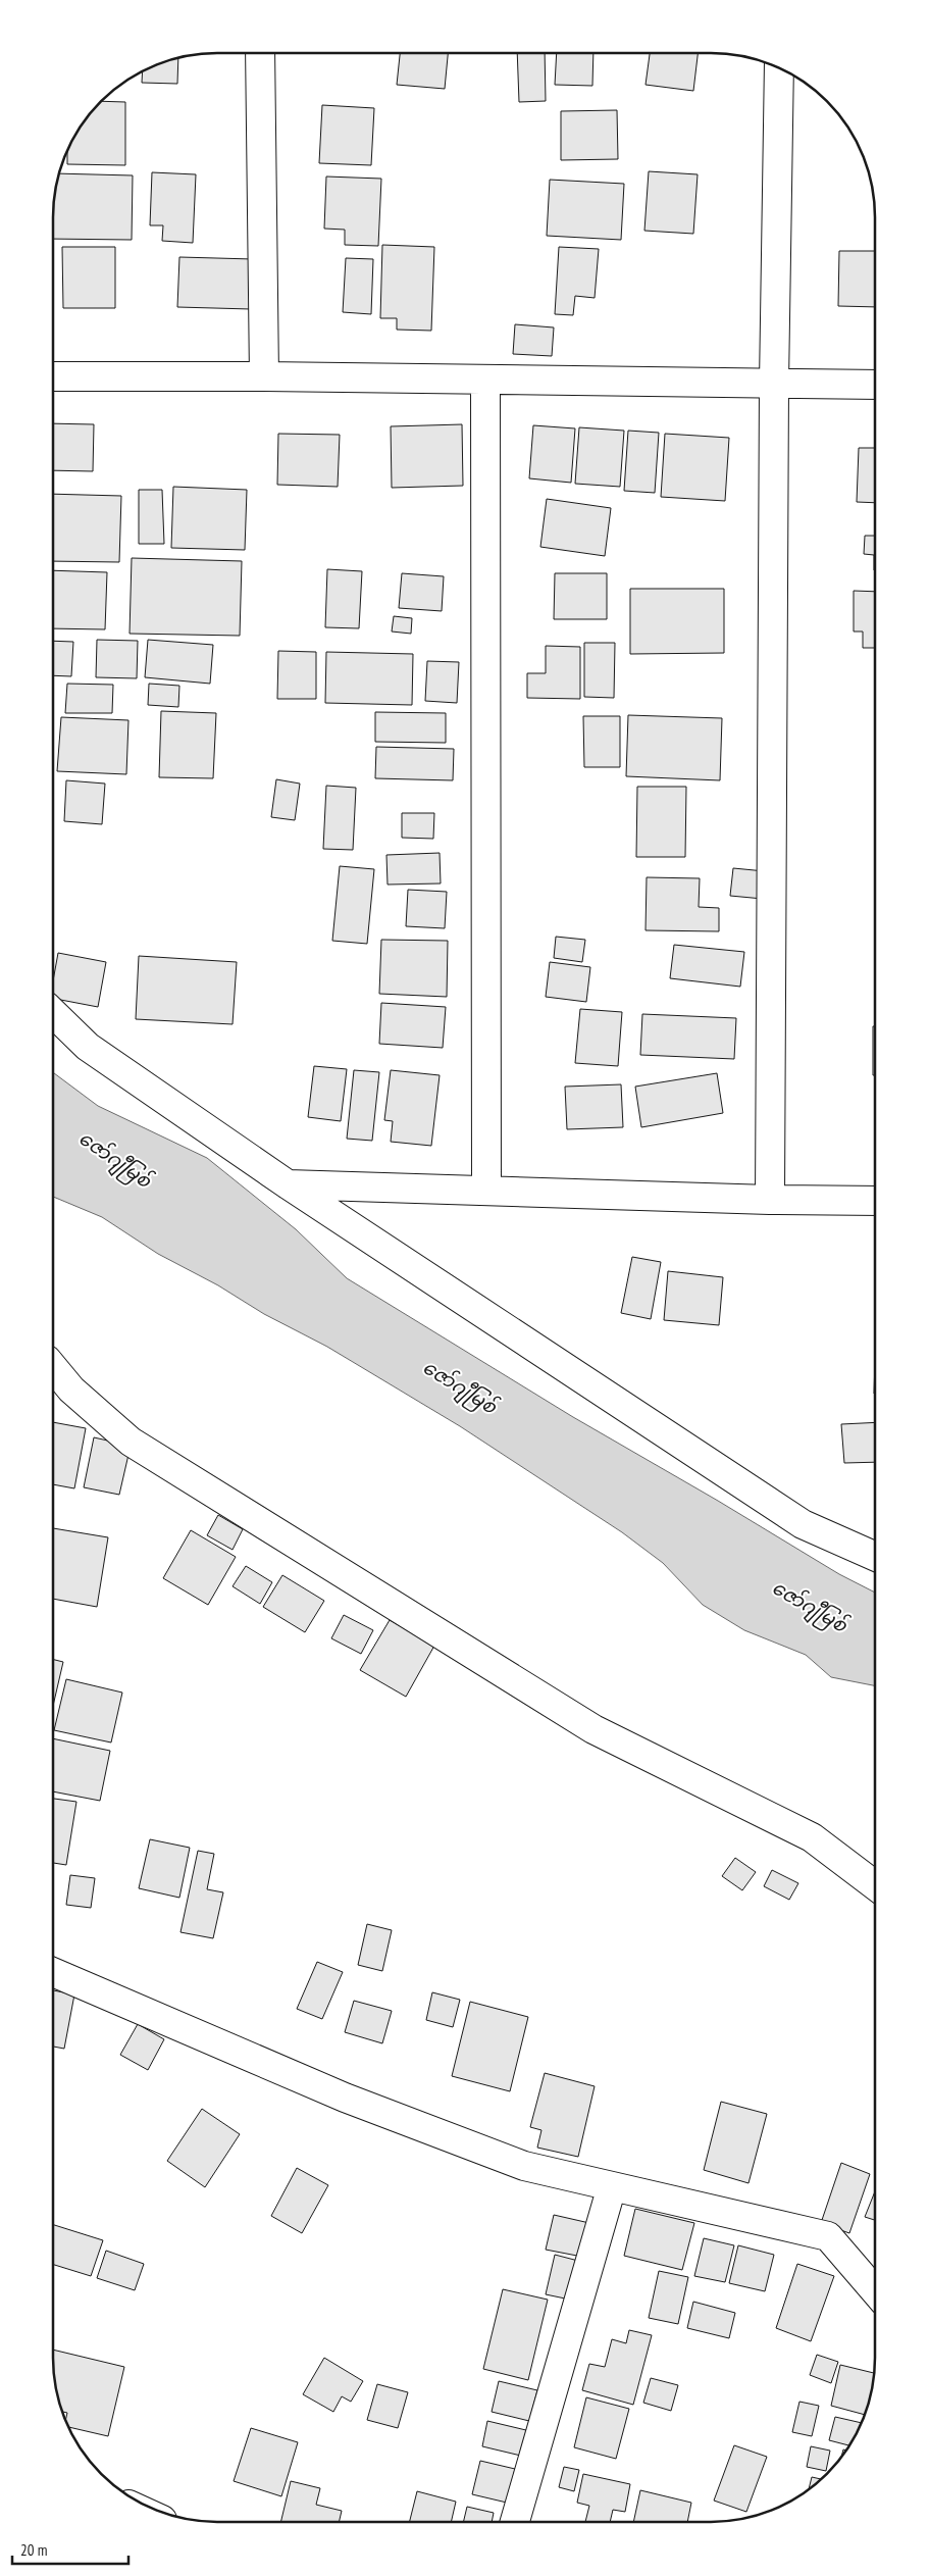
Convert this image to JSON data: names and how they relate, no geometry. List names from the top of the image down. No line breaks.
{"water":["ဇော်ဂျီမြစ်"],"scale_bar":"20 m"}
